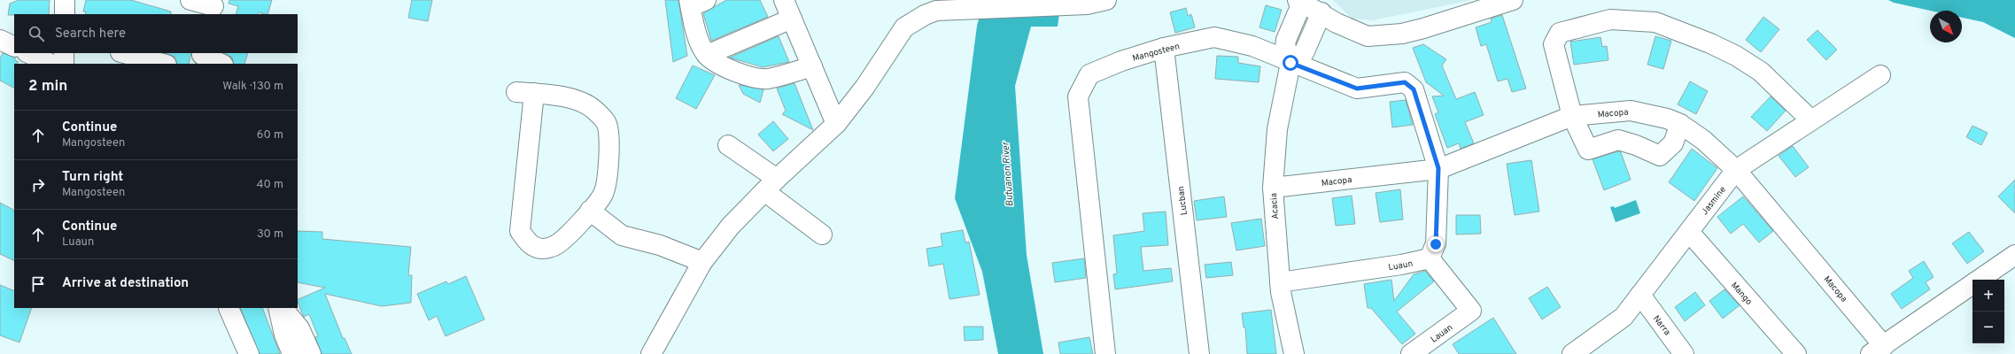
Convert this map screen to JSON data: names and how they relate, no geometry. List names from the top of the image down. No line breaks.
{"streets":{"street":["Mangosteen","Macopa","Jasmine","Lucban","Acacia","Luaun","Mango","Narra","Lauan"]},"crossings":[["Mangosteen","Macopa"],["Mangosteen","Lucban"],["Mangosteen","Acacia"],["Macopa","Jasmine"],["Macopa","Acacia"],["Jasmine","Mango"],["Jasmine","Narra"],["Acacia","Luaun"],["Luaun","Lauan"]],"water":["Butuanon River"],"north":"bottom right","page":{"search":"Search here","heading":["2 min","Walk · 130 m"],"list":[["Continue","Mangosteen","60 m"],["Turn right","Mangosteen","40 m"],["Continue","Luaun","30 m"],"Arrive at destination"],"map_buttons":["+","−"]}}
